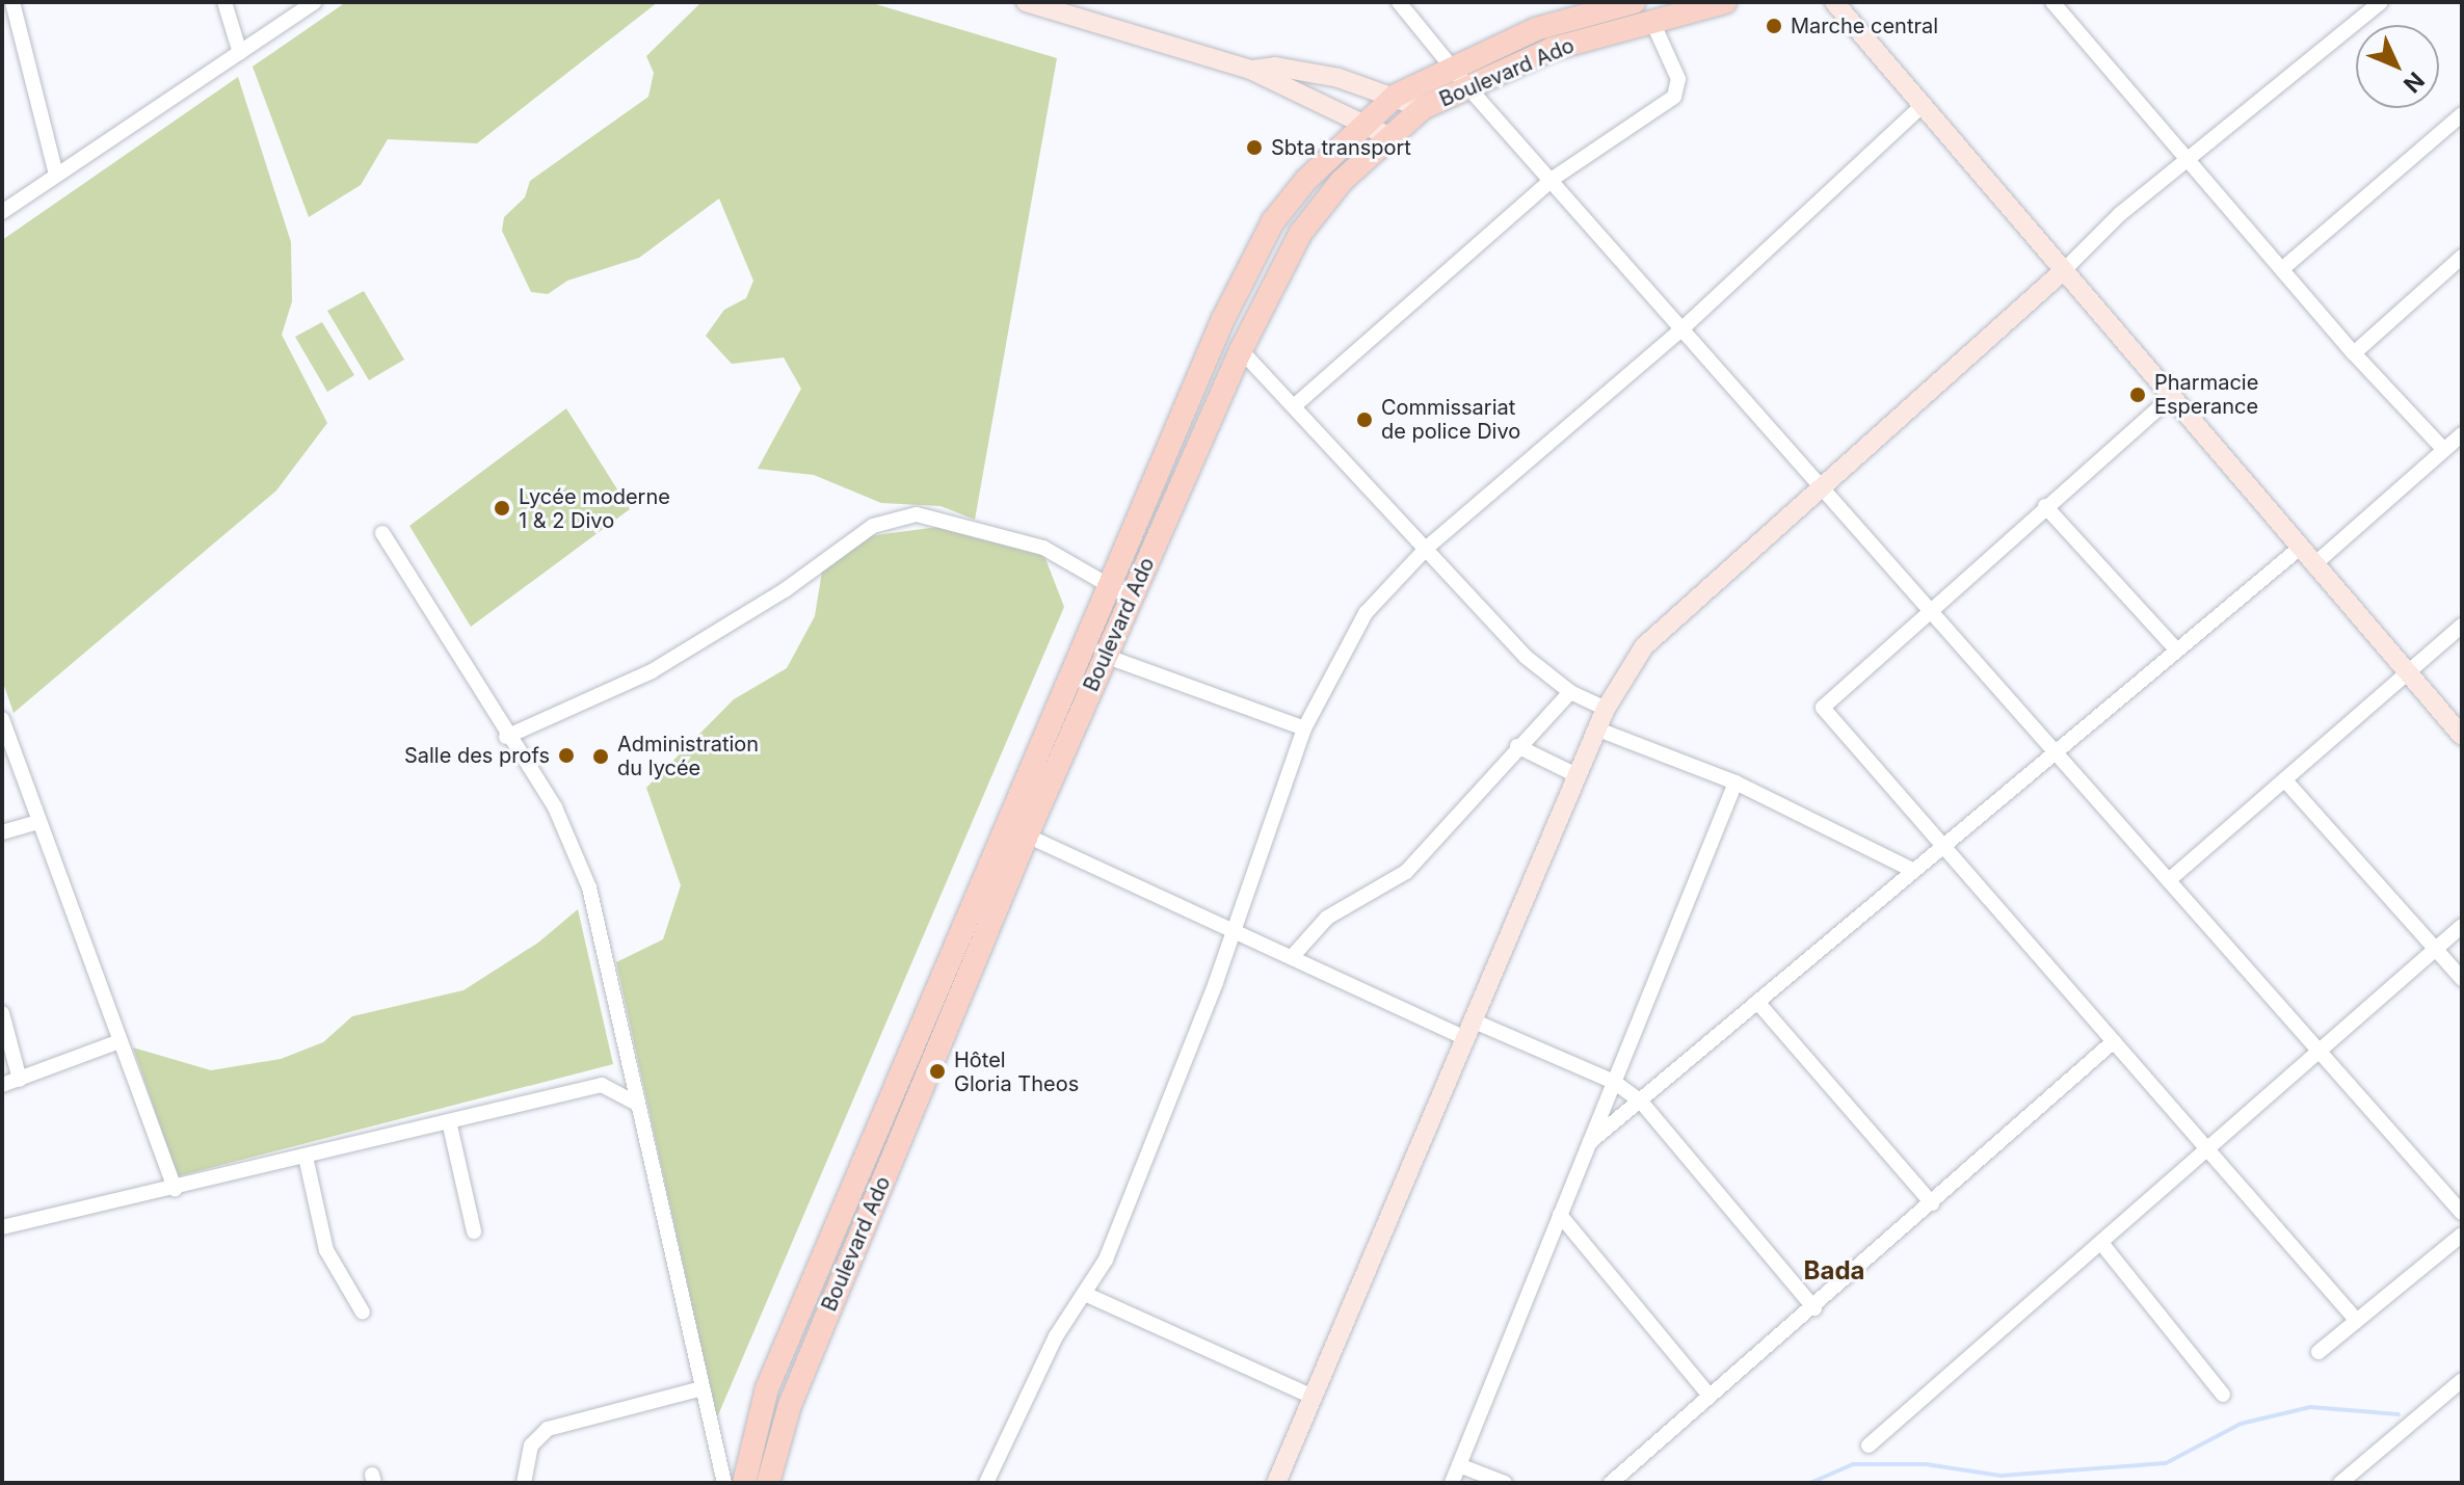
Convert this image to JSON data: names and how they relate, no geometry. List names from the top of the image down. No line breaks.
{"streets":{"main road":["Boulevard Ado"]},"districts":["Bada"],"places":["Marche central","Sbta transport","Pharmacie Esperance","Commissariat de police Divo","Lycée moderne 1 & 2 Divo","Salle des profs","Administration du lycée","Hôtel Gloria Theos"],"north":"bottom right"}
